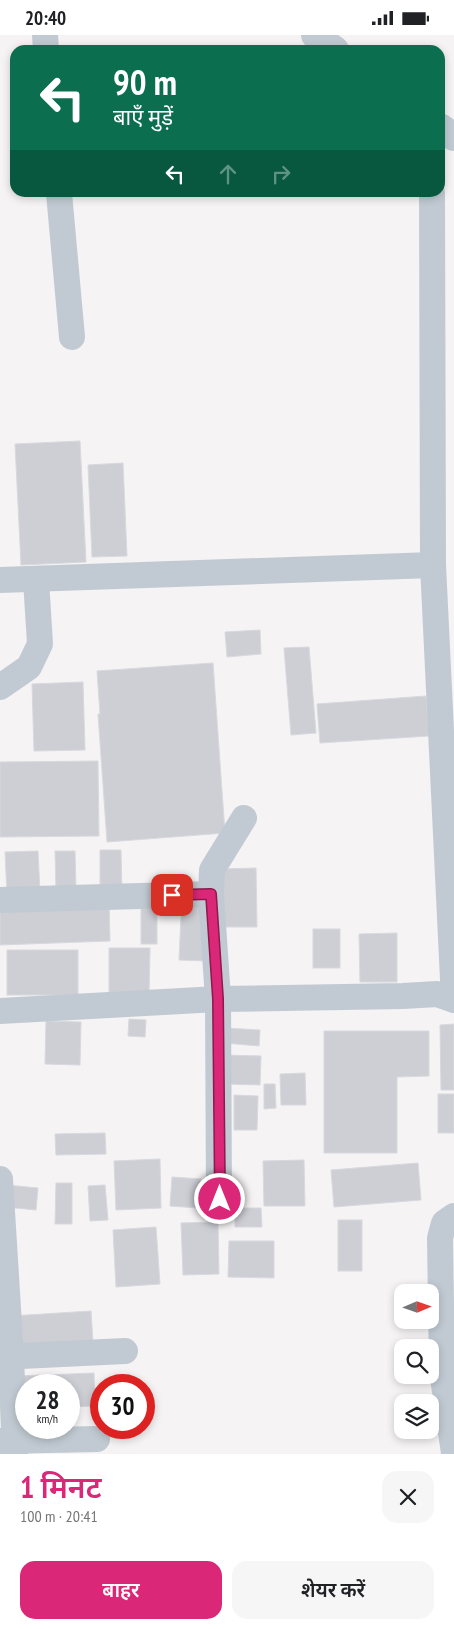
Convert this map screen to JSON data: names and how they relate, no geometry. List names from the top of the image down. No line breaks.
{"north":"right","page":{"status":"20:40","turn":["90 m","बाएँ मुड़ें"],"speed":"28 km/h","limit":"30","heading":["1 मिनट","100 m · 20:41"],"buttons":["बाहर","शेयर करें"]}}
